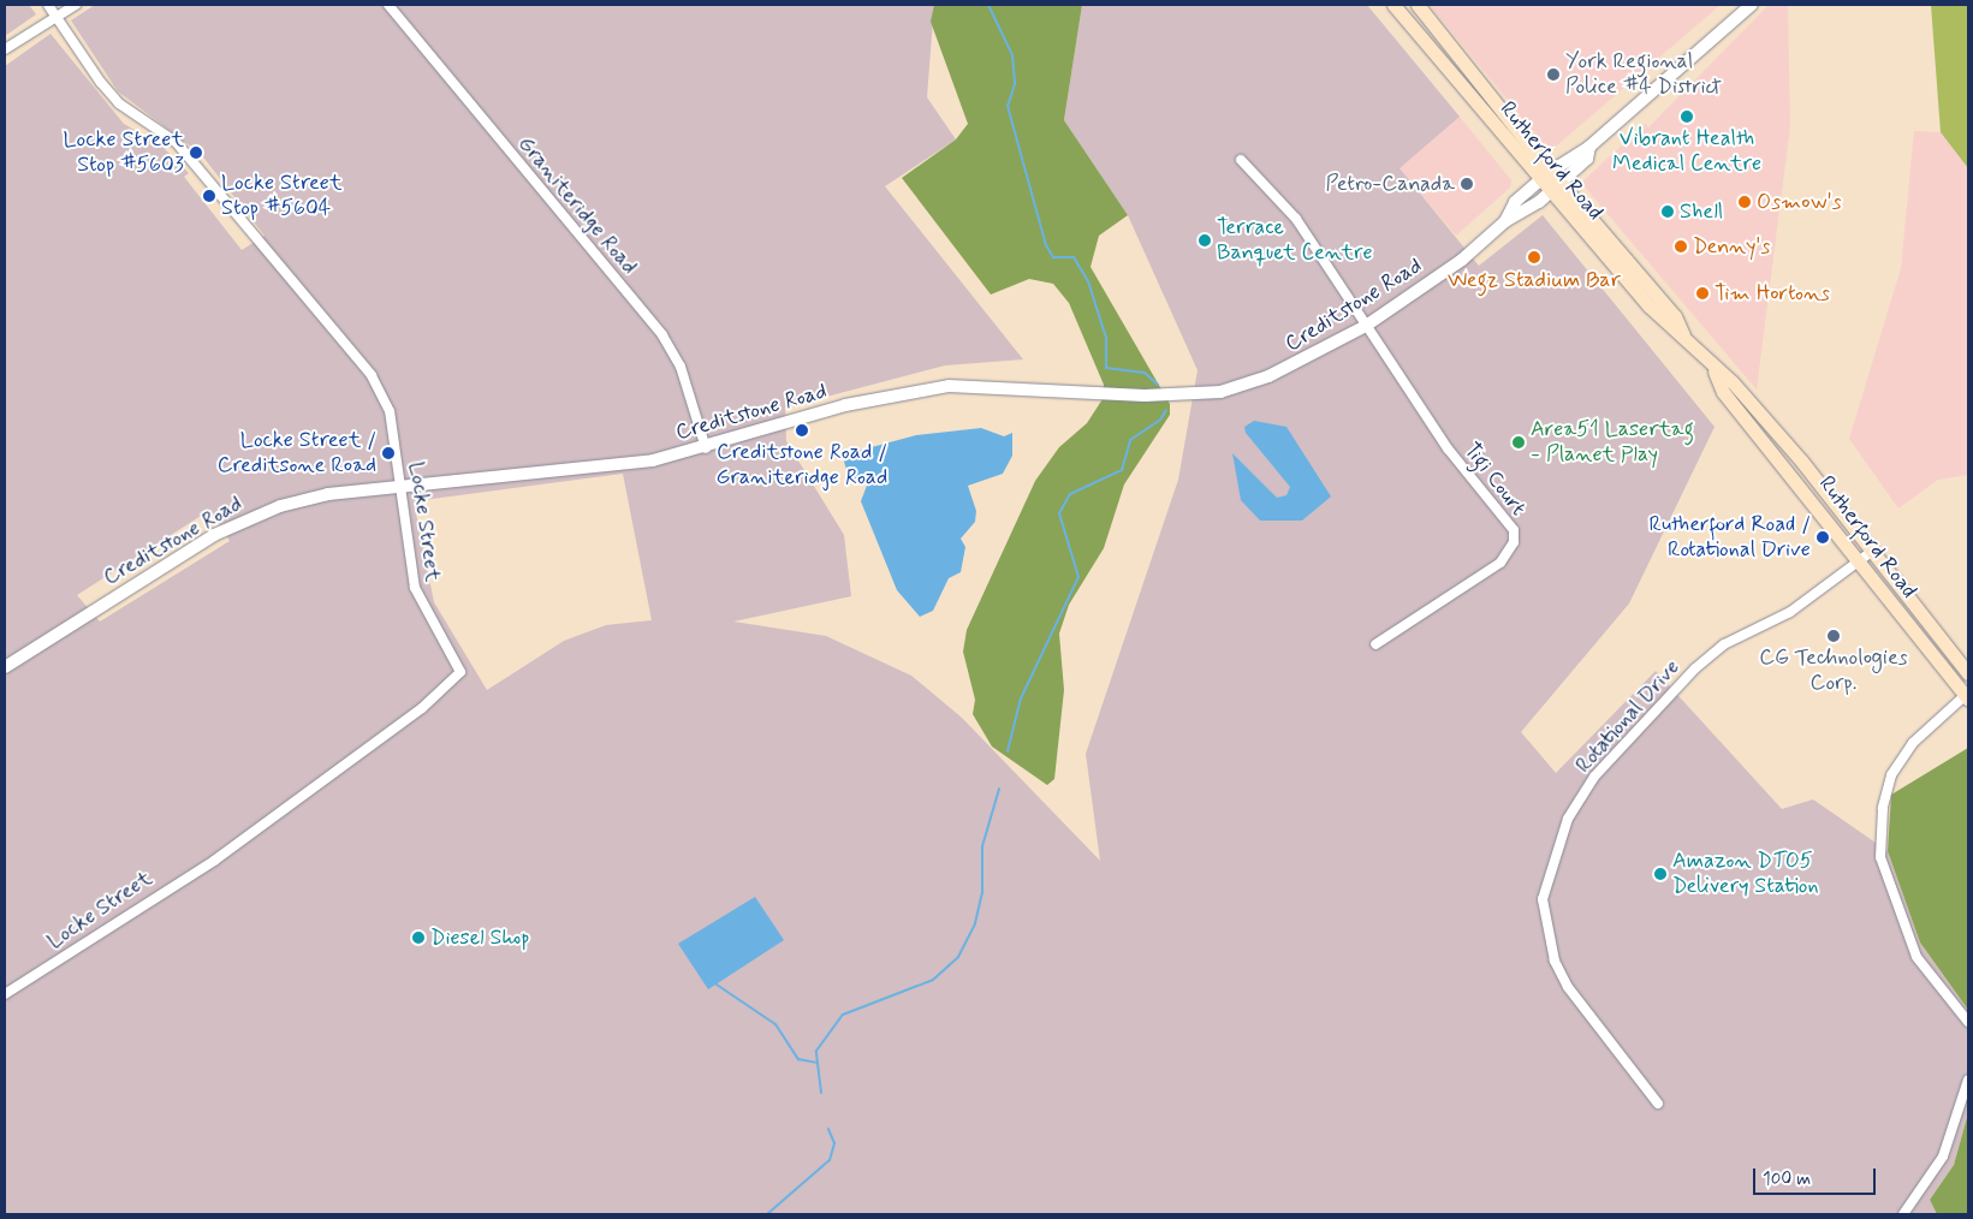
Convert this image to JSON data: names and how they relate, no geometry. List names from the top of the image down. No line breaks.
{"streets":{"main road":["Rutherford Road"],"street":["Graniteridge Road","Creditstone Road","Tigi Court","Locke Street","Rotational Drive"]},"crossings":[["Rutherford Road","Creditstone Road"],["Rutherford Road","Rotational Drive"],["Graniteridge Road","Creditstone Road"],["Creditstone Road","Tigi Court"],["Creditstone Road","Locke Street"]],"places":["York Regional Police #4 District","Vibrant Health Medical Centre","Locke Street Stop #5603","Petro-Canada","Locke Street Stop #5604","Osmow's","Shell","Terrace Banquet Centre","Denny's","Wegz Stadium Bar","Tim Hortons","Creditstone Road / Graniteridge Road","Area51 Lasertag - Planet Play","Locke Street / Creditsone Road","Rutherford Road / Rotational Drive","CG Technologies Corp.","Amazon DTO5 Delivery Station","Diesel Shop"],"scale_bar":"100 m"}
